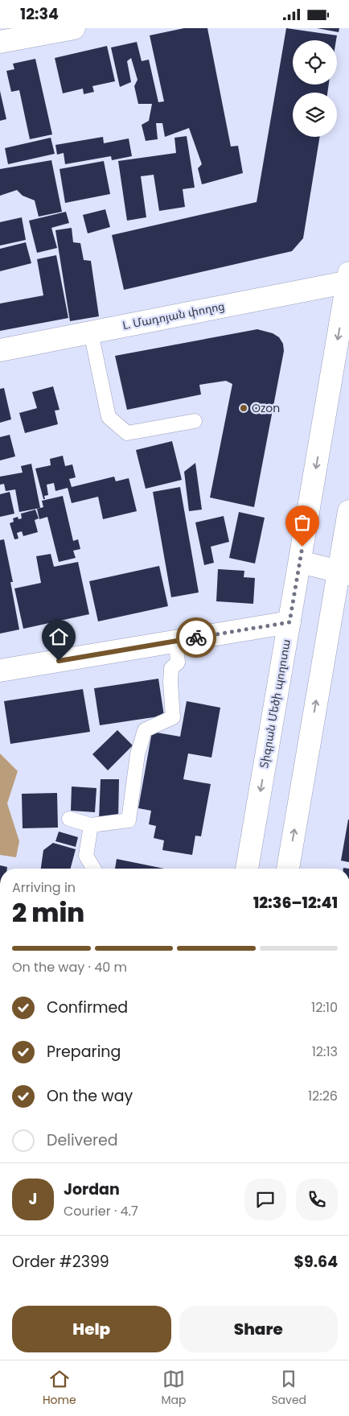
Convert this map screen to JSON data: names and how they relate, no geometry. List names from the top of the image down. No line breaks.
{"streets":{"main road":["L. Մադոյան փողոց","Տիգրան Մեծի պողոտա"]},"crossings":[["L. Մադոյան փողոց","Տիգրան Մեծի պողոտա"]],"places":["Ozon"],"page":{"status":"12:34","heading":["2 min","Arriving in","12:36–12:41"],"panel":["Jordan","Courier · 4.7","Order #2399","$9.64"],"bar":"On the way · 40 m","list":[["Confirmed","12:10"],["Preparing","12:13"],["On the way","12:26"],"Delivered"],"round":"J","buttons":["Help","Share"],"tabs":["Home","Map","Saved"]}}
